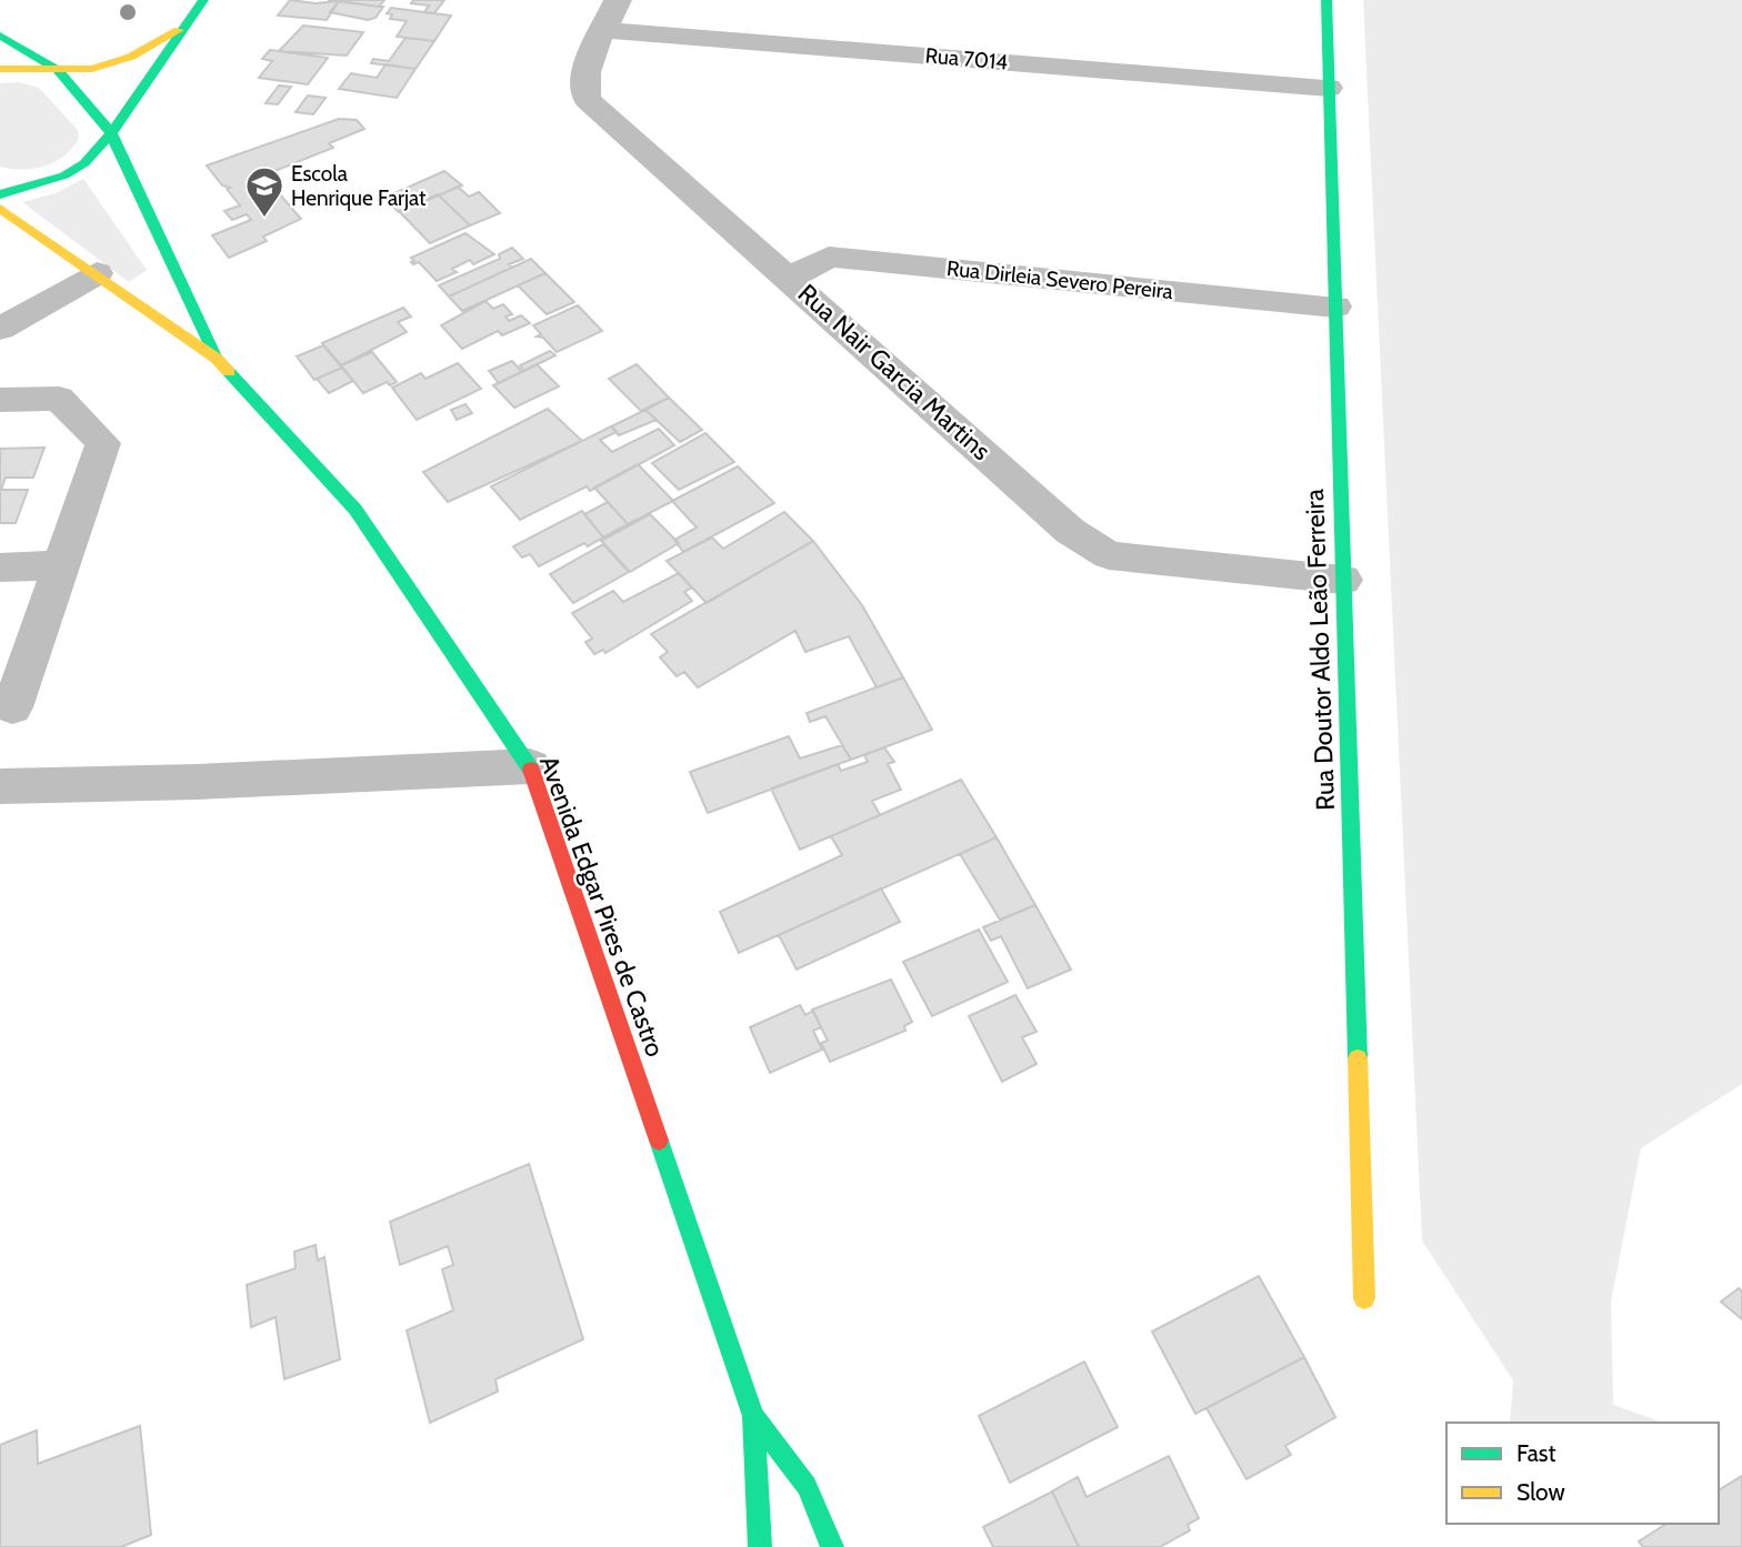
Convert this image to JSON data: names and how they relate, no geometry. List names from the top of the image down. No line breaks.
{"streets":{"main road":["Rua Doutor Aldo Leão Ferreira","Avenida Edgar Pires de Castro"],"street":["Rua 7014","Rua Dirleia Severo Pereira","Rua Nair Garcia Martins"]},"crossings":[["Rua 7014","Rua Nair Garcia Martins"],["Rua 7014","Rua Doutor Aldo Leão Ferreira"],["Rua Dirleia Severo Pereira","Rua Nair Garcia Martins"],["Rua Dirleia Severo Pereira","Rua Doutor Aldo Leão Ferreira"],["Rua Nair Garcia Martins","Rua Doutor Aldo Leão Ferreira"]],"places":{"school or university":["Escola Henrique Farjat"]},"legend":["Fast","Slow"]}
